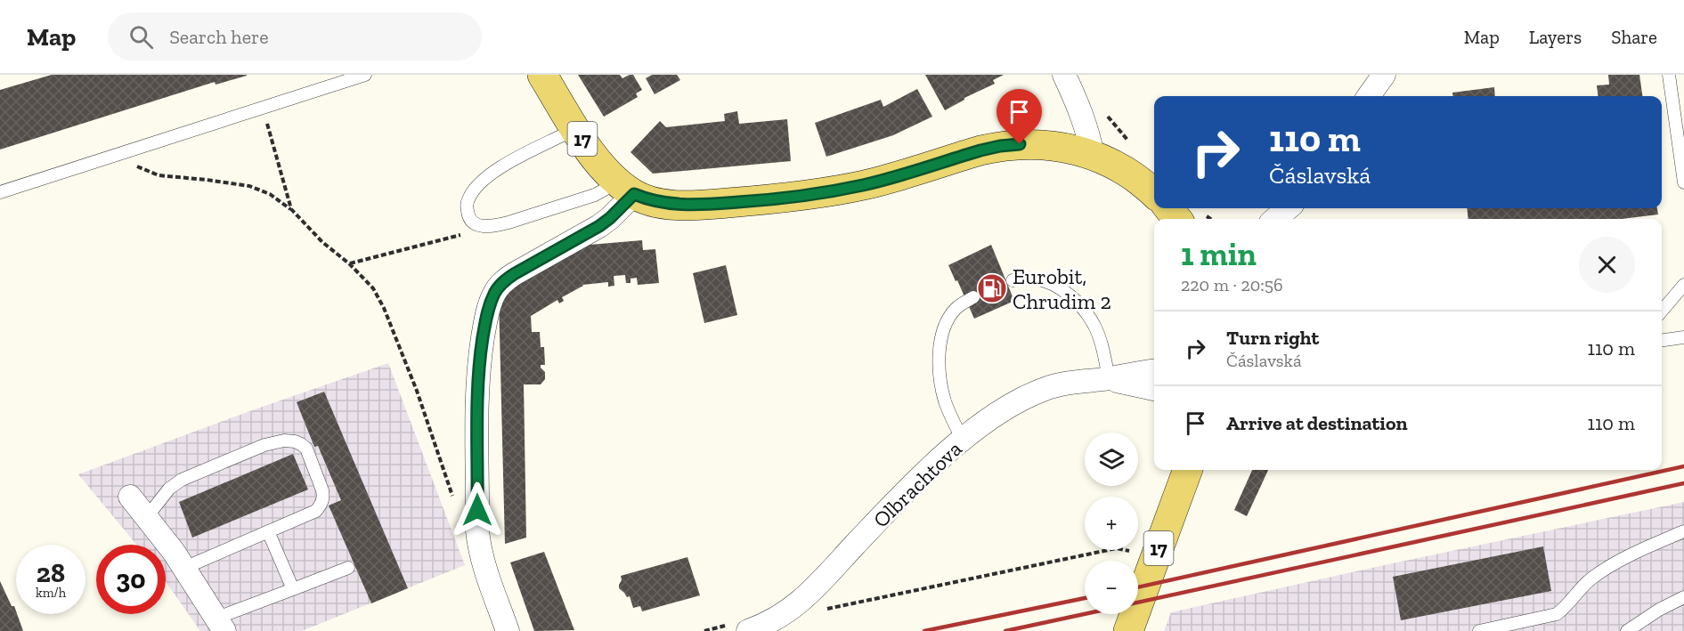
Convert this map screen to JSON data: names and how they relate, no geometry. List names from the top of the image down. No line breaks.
{"streets":{"main road":["17"],"street":["Olbrachtova"]},"places":{"fuel station":["Eurobit, Chrudim 2"]},"page":{"header":"Map","search":"Search here","nav":["Map","Layers","Share"],"turn":["110 m","Čáslavská"],"heading":["1 min","220 m · 20:56"],"list":[{"name":"Turn right","note":"Čáslavská","value":"110 m"},{"name":"Arrive at destination","value":"110 m"}],"map_buttons":["+","−"],"speed":"28 km/h","limit":"30"}}
